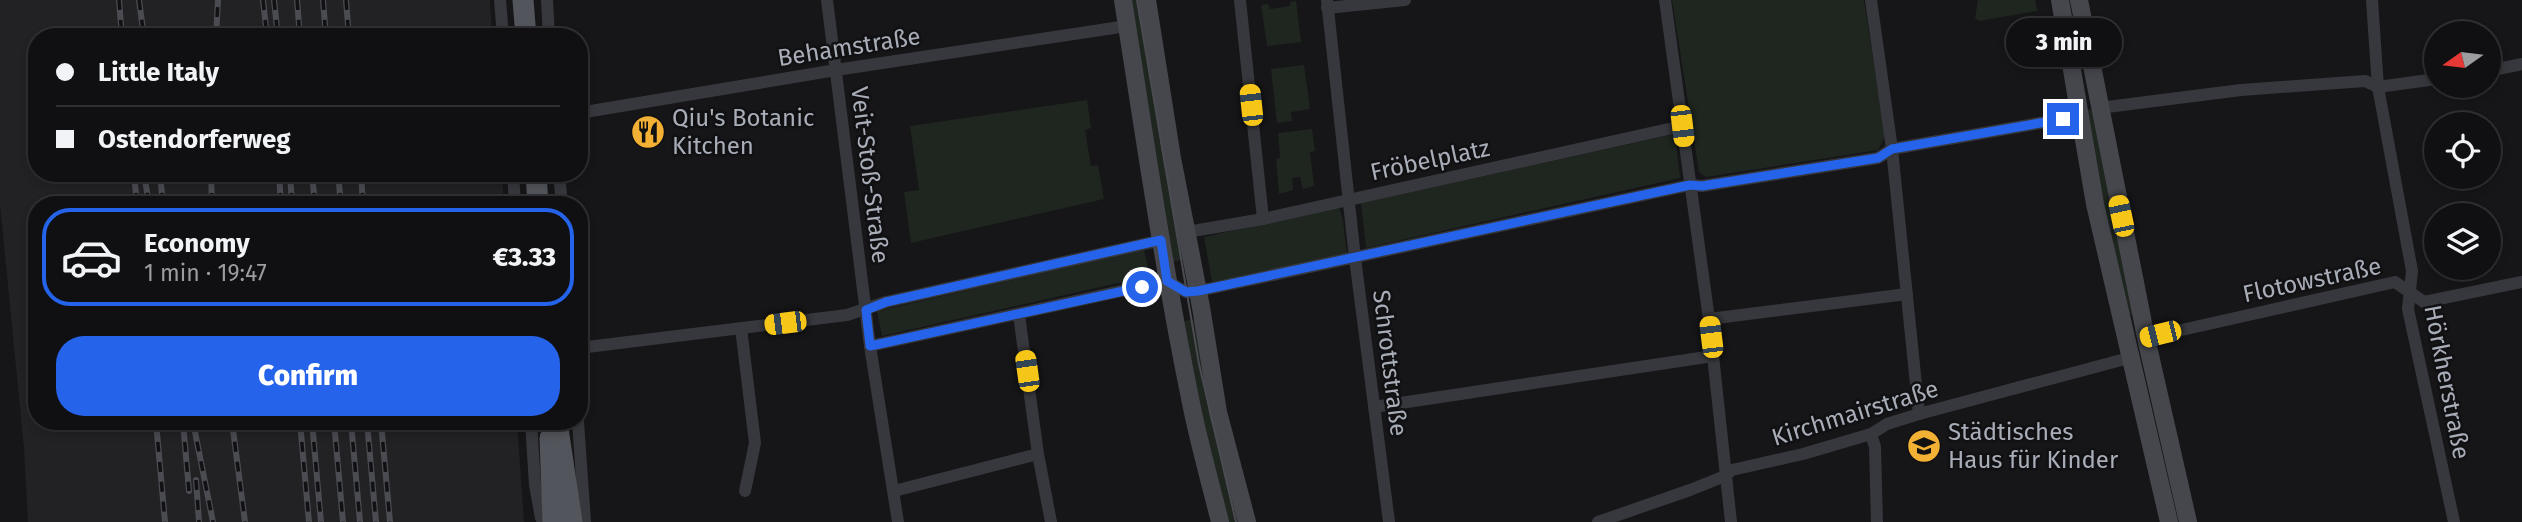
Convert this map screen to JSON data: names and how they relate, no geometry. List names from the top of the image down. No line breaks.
{"streets":{"street":["Behamstraße","Fröbelplatz","Veit-Stoß-Straße","Flotowstraße","Schrottstraße","Hörkherstraße","Kirchmairstraße"]},"crossings":[["Behamstraße","Veit-Stoß-Straße"],["Fröbelplatz","Schrottstraße"],["Flotowstraße","Hörkherstraße"]],"places":{"restaurant":["Qiu's Botanic Kitchen"],"school or university":["Städtisches Haus für Kinder"]},"north":"left","page":{"bubble":"3 min","banner":["Little Italy","Ostendorferweg"],"list":[{"name":"Economy","note":"1 min · 19:47","value":"€3.33"}],"buttons":"Confirm"}}
